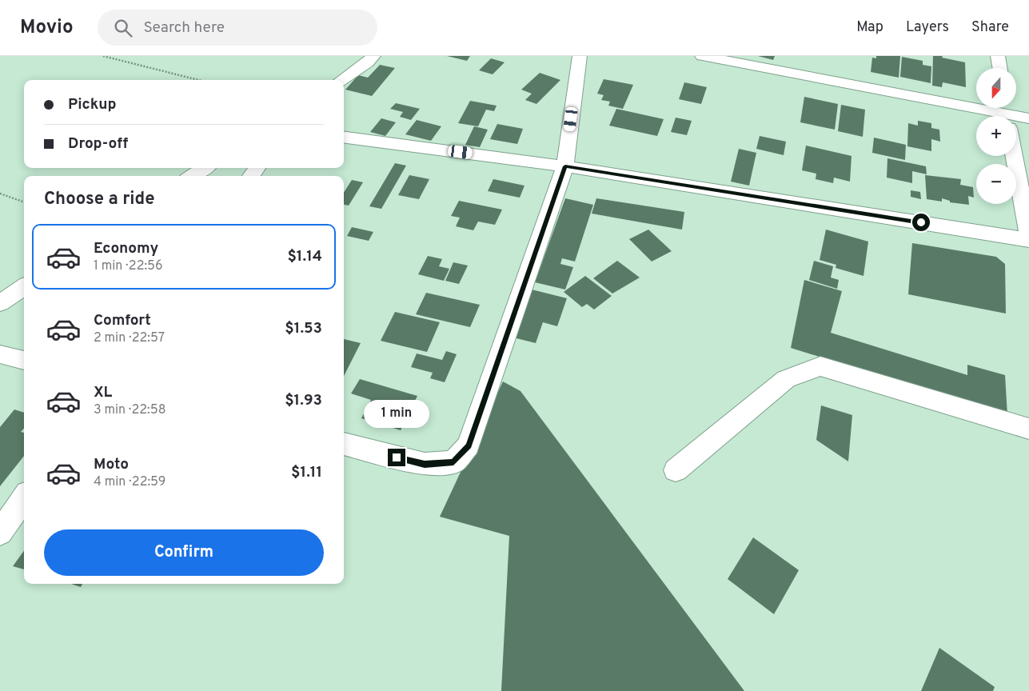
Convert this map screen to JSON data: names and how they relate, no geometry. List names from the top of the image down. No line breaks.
{"north":"bottom","page":{"header":"Movio","search":"Search here","nav":["Map","Layers","Share"],"map_buttons":["+","−"],"banner":["Pickup","Drop-off"],"heading":"Choose a ride","list":[{"name":"Economy","note":"1 min · 22:56","value":"$1.14"},{"name":"Comfort","note":"2 min · 22:57","value":"$1.53"},{"name":"XL","note":"3 min · 22:58","value":"$1.93"},{"name":"Moto","note":"4 min · 22:59","value":"$1.11"}],"bubble":"1 min","buttons":"Confirm"}}
